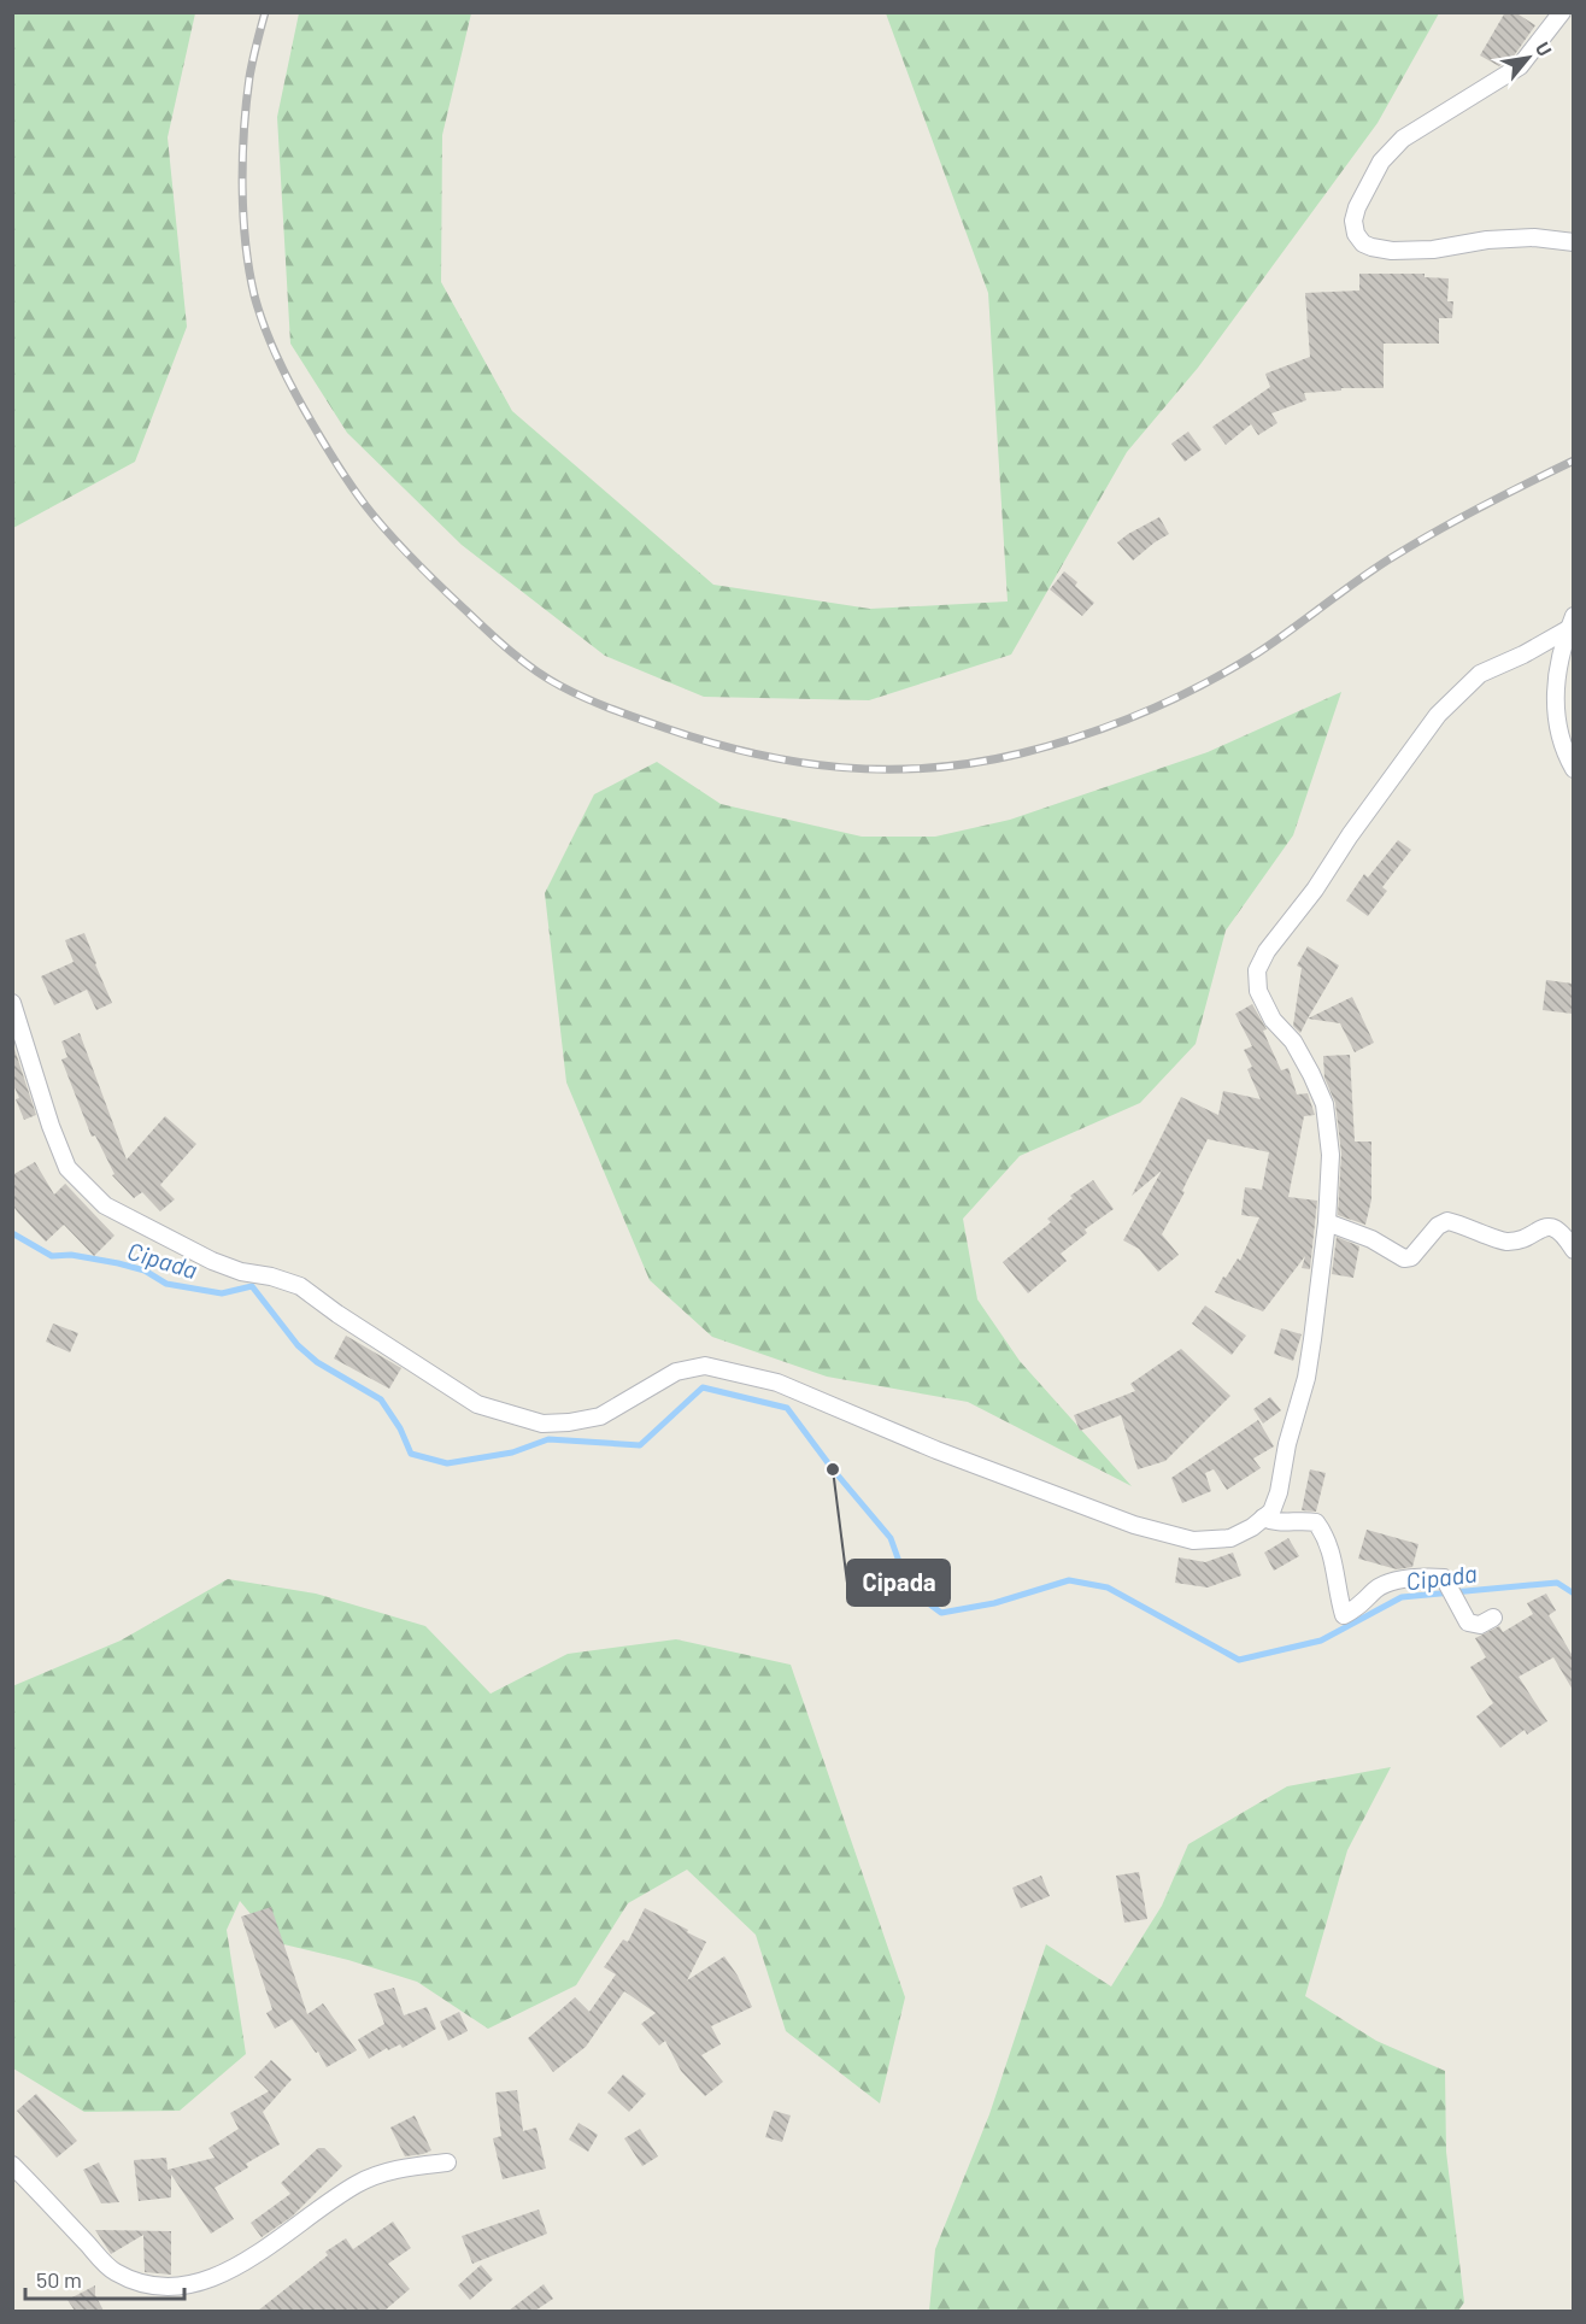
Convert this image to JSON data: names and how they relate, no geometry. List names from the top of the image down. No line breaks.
{"water":["Cipada"],"places":["Cipada"],"scale_bar":"50 m","north":"top right"}
